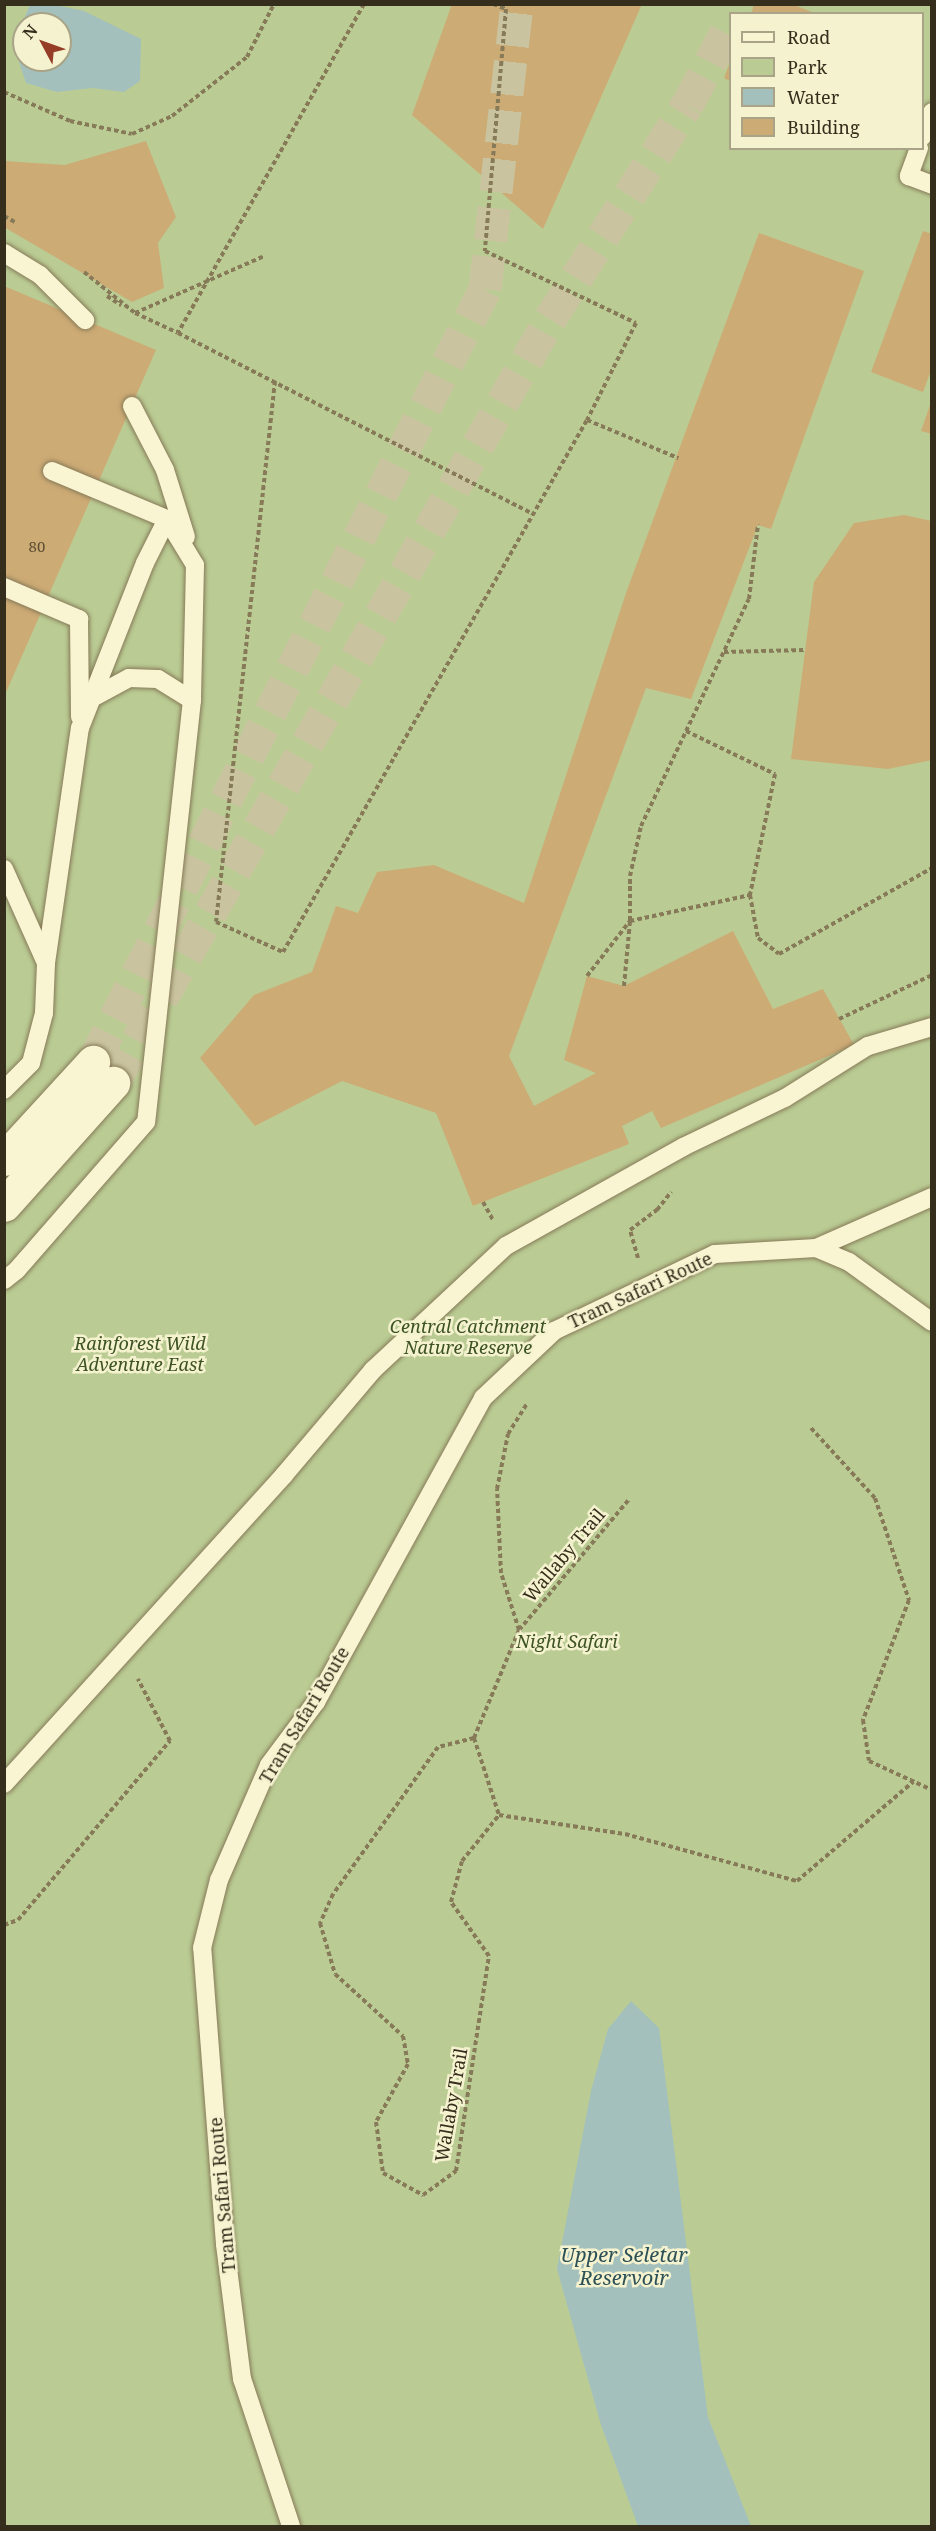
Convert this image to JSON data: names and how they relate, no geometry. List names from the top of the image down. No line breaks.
{"streets":{"lane":["Tram Safari Route"],"path":["Wallaby Trail"]},"water":["Upper Seletar Reservoir"],"parks":["Central Catchment Nature Reserve","Rainforest Wild Adventure East","Night Safari"],"house_numbers":["80"],"legend":["Road","Park","Water","Building"],"north":"top left"}
